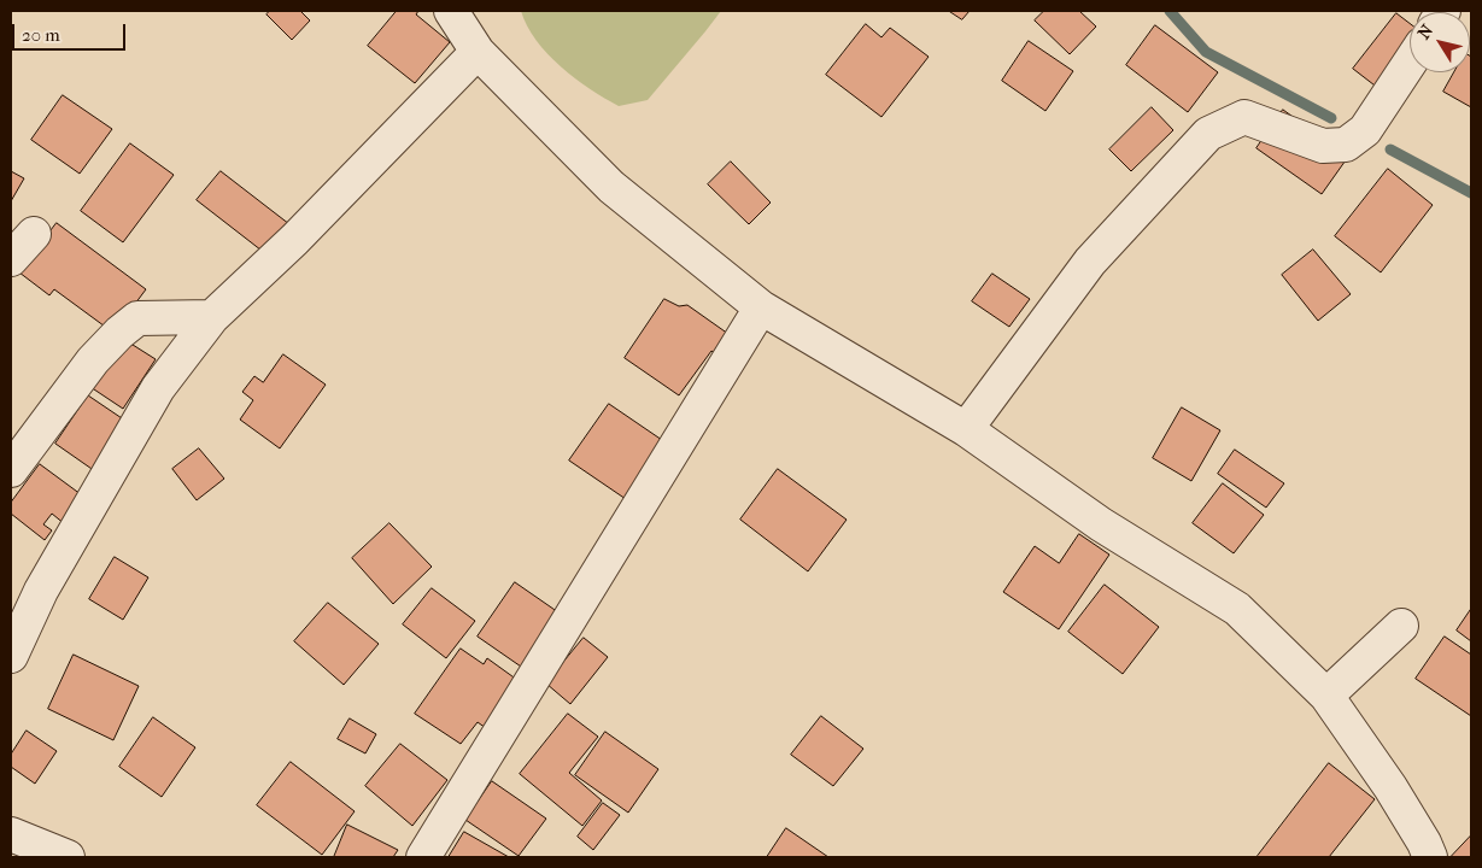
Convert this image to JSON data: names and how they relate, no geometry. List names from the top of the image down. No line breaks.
{"scale_bar":"20 m","north":"top left"}
